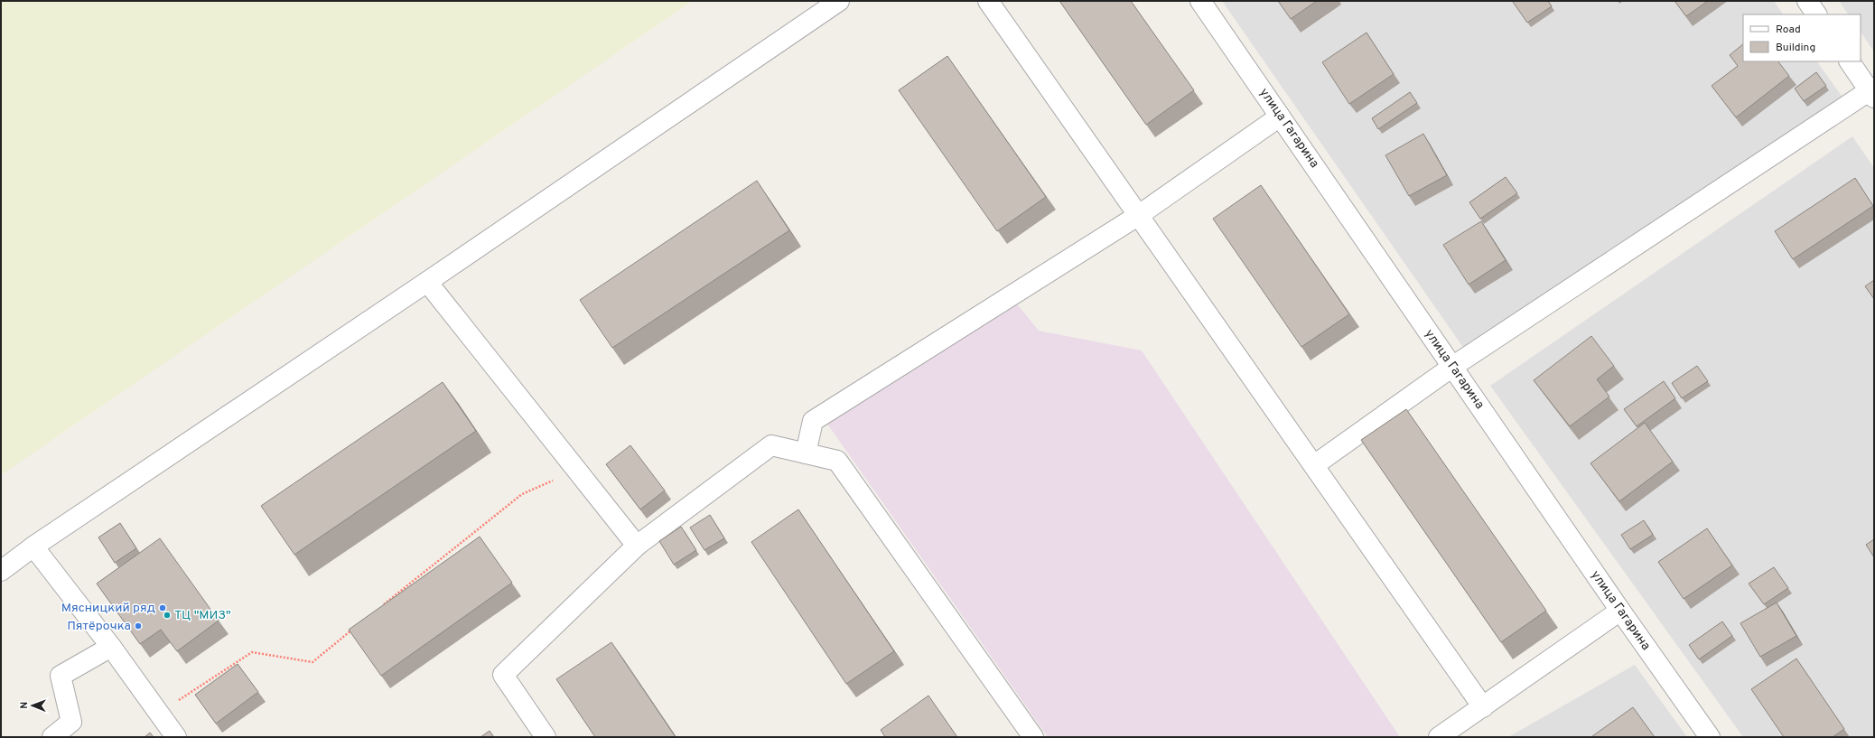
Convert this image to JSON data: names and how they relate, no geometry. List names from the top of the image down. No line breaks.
{"streets":{"street":["улица Гагарина"]},"places":["Мясницкий ряд","ТЦ \"МИЗ\"","Пятёрочка"],"legend":["Road","Building"],"north":"left"}
